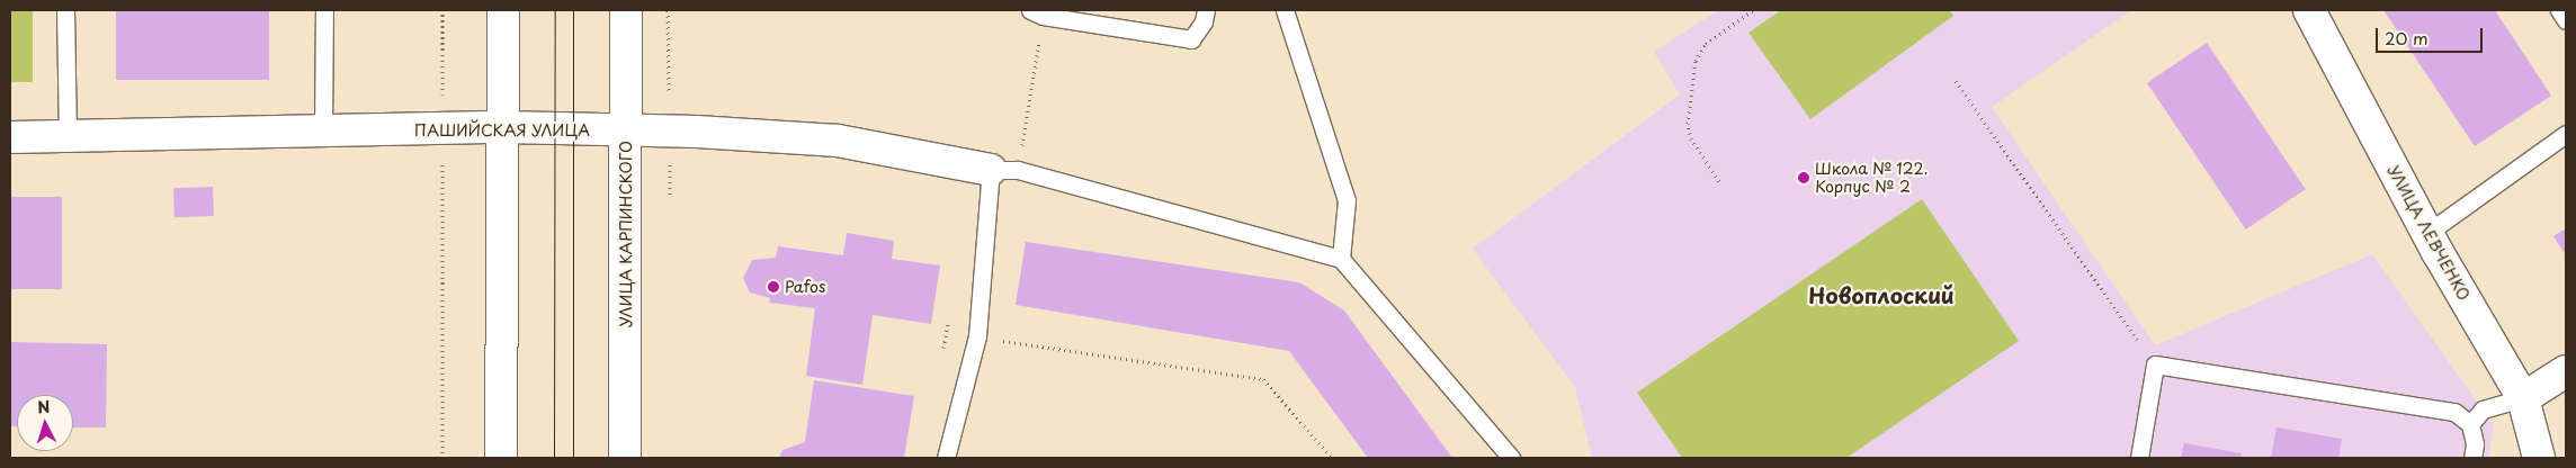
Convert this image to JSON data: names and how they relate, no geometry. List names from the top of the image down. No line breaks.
{"streets":{"street":["ПАШИЙСКАЯ УЛИЦА","УЛИЦА ЛЕВЧЕНКО","УЛИЦА КАРПИНСКОГО"]},"crossings":[["ПАШИЙСКАЯ УЛИЦА","УЛИЦА КАРПИНСКОГО"]],"districts":["Новоплоский"],"places":["Школа № 122. Корпус № 2","Pafos"],"scale_bar":"20 m","north":"top"}
